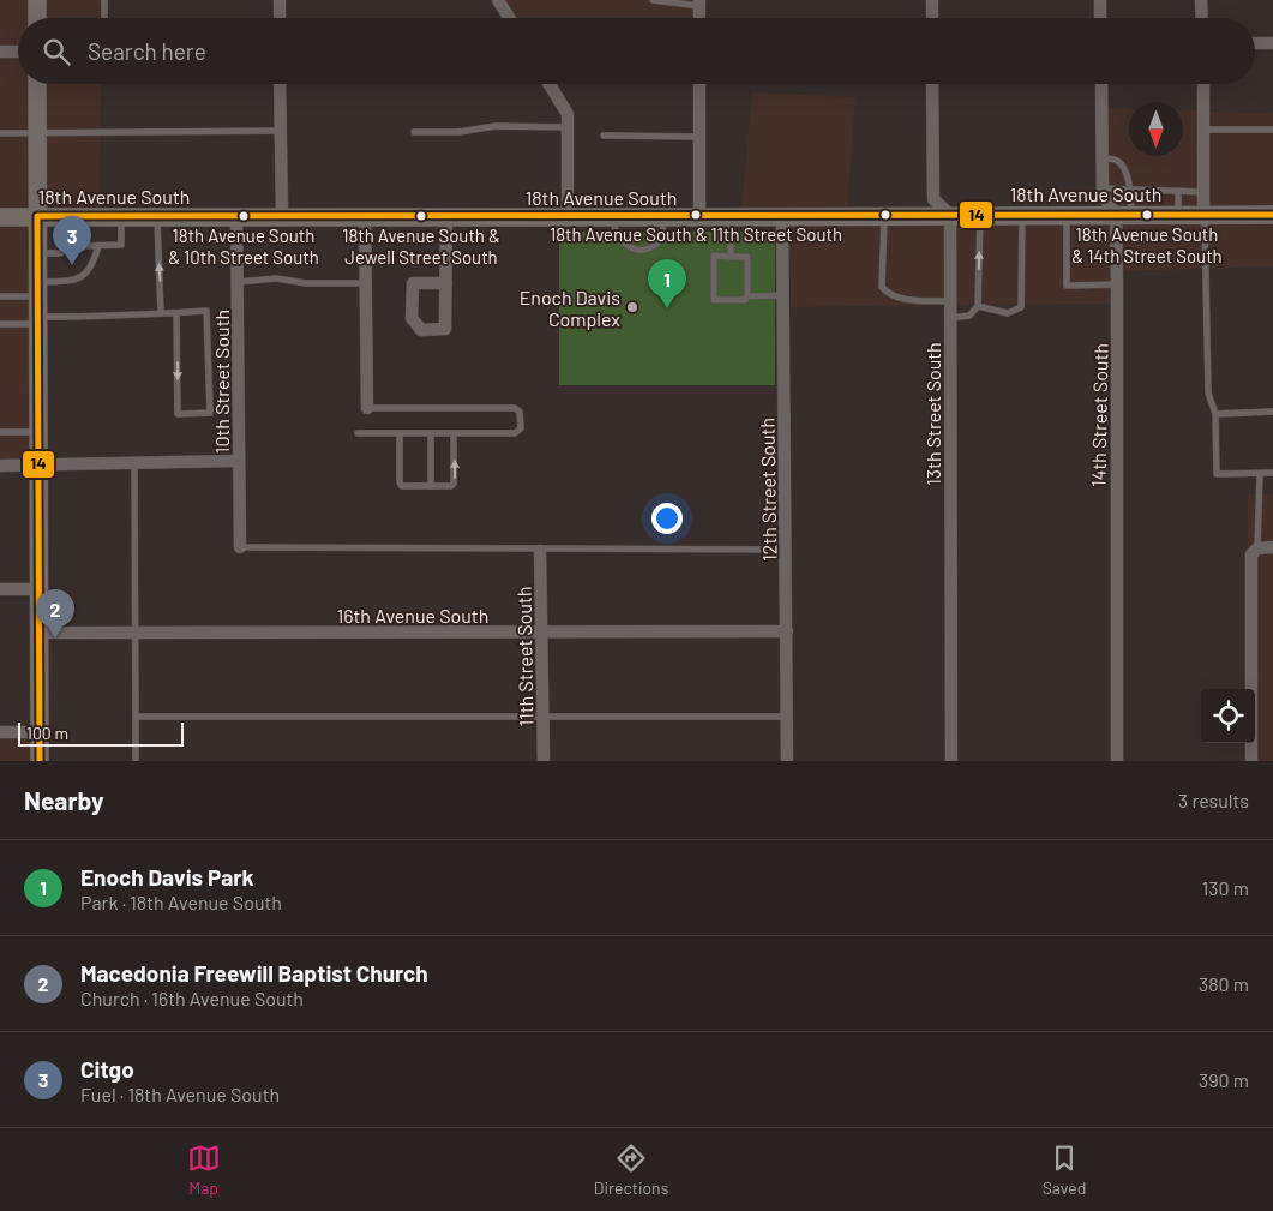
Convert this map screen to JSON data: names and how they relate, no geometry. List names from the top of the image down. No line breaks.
{"streets":{"street":["18th Avenue South","10th Street South","13th Street South","14th Street South","12th Street South","16th Avenue South","11th Street South"]},"crossings":[["18th Avenue South","10th Street South"],["18th Avenue South","13th Street South"],["18th Avenue South","14th Street South"],["18th Avenue South","12th Street South"],["12th Street South","16th Avenue South"],["16th Avenue South","11th Street South"]],"places":["18th Avenue South & 11th Street South","18th Avenue South & 14th Street South","18th Avenue South & 10th Street South","18th Avenue South & Jewell Street South","Enoch Davis Complex"],"lines":["transit line 14"],"scale_bar":"100 m","north":"bottom","page":{"search":"Search here","pins":["3","1","2"],"scale":"100 m","heading":["Nearby","3 results"],"list":[{"mark":"1","name":"Enoch Davis Park","note":"Park · 18th Avenue South","value":"130 m"},{"mark":"2","name":"Macedonia Freewill Baptist Church","note":"Church · 16th Avenue South","value":"380 m"},{"mark":"3","name":"Citgo","note":"Fuel · 18th Avenue South","value":"390 m"}],"nav":["Map","Directions","Saved"]}}
